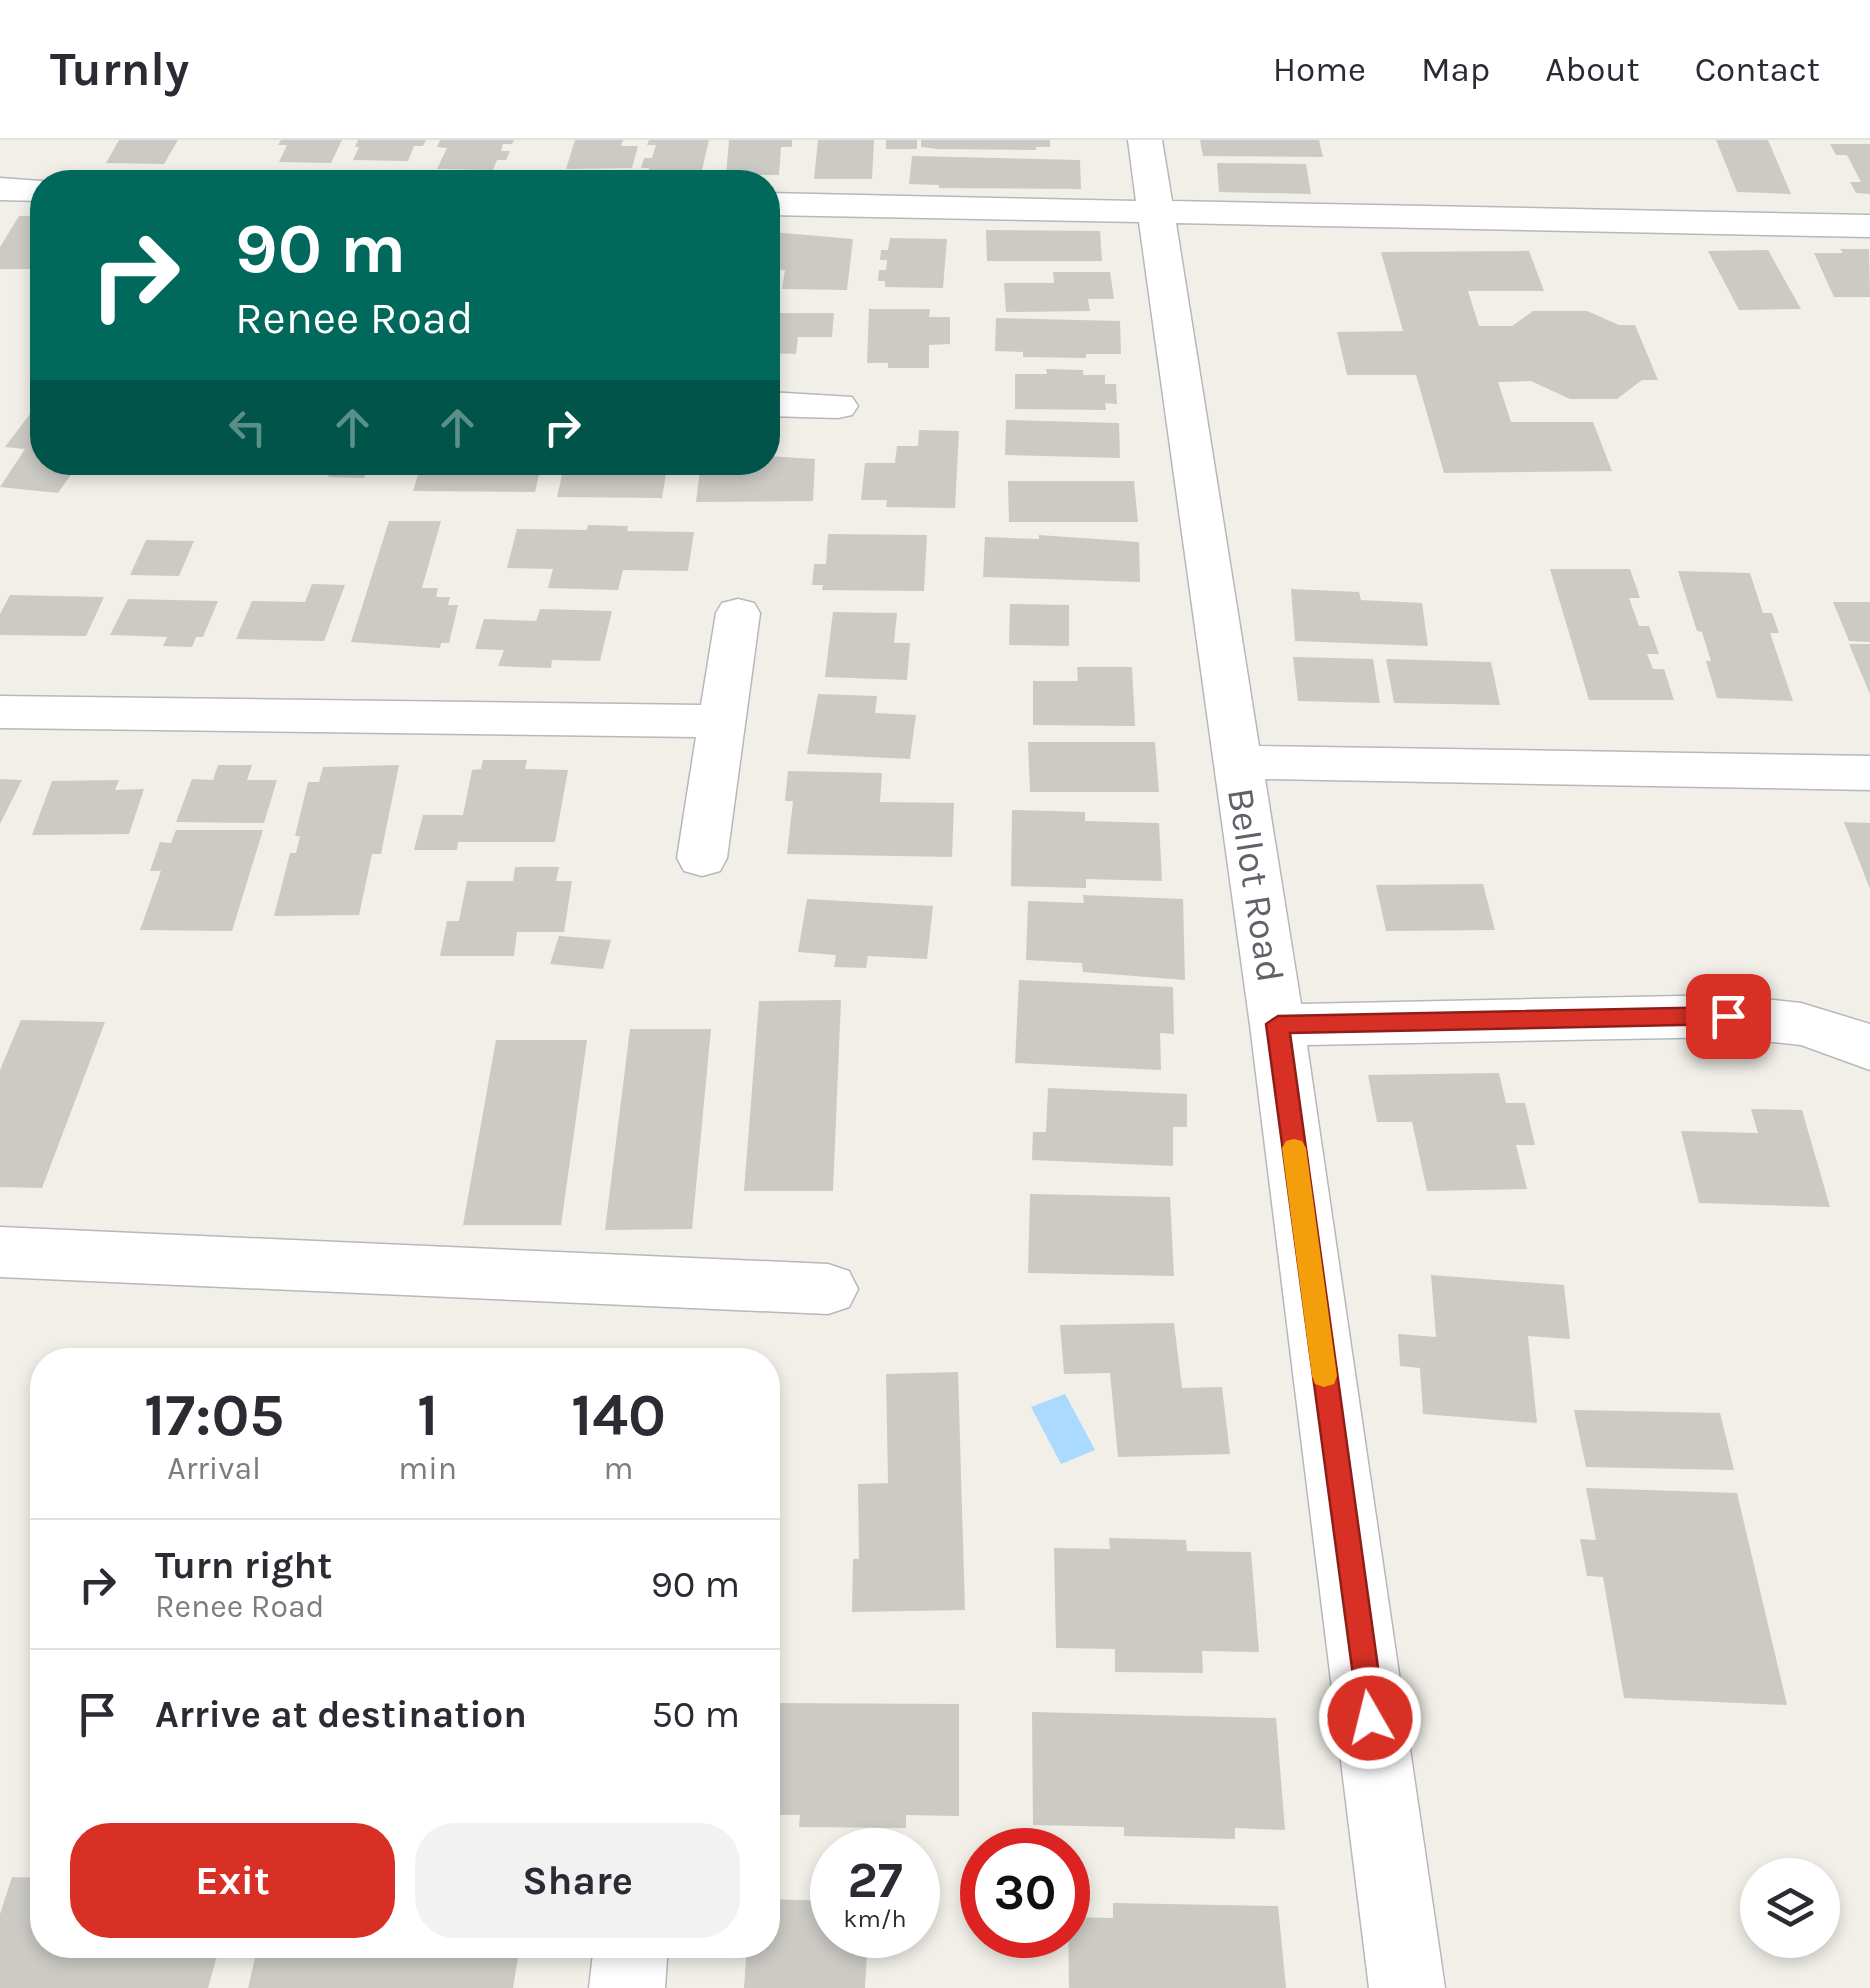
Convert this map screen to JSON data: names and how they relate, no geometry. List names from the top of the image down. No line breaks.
{"streets":{"street":["Bellot Road"]},"page":{"header":"Turnly","nav":["Home","Map","About","Contact"],"turn":["90 m","Renee Road"],"eta":["17:05","Arrival","1","min","140","m"],"list":[{"name":"Turn right","note":"Renee Road","value":"90 m"},{"name":"Arrive at destination","value":"50 m"}],"buttons":["Exit","Share"],"speed":"27 km/h","limit":"30"}}
